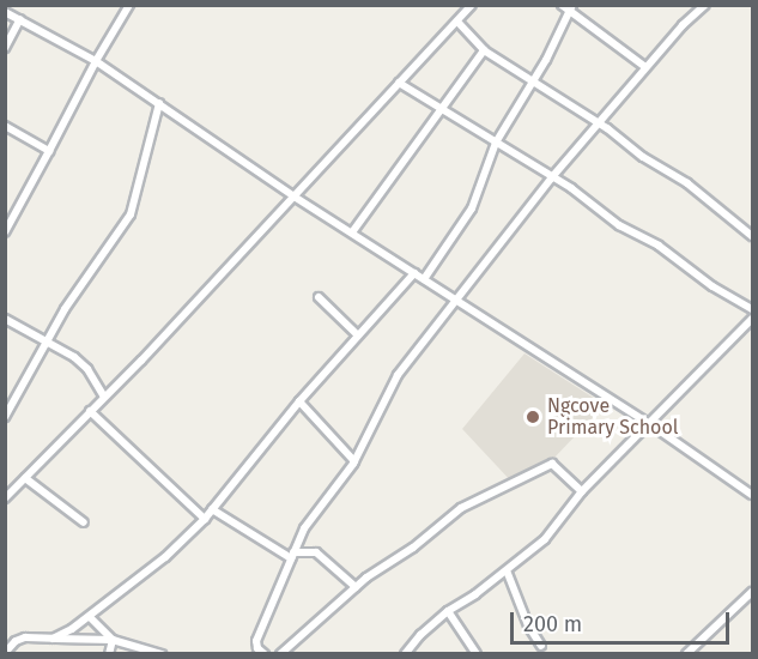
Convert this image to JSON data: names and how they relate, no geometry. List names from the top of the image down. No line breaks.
{"places":["Ngcove Primary School"],"scale_bar":"200 m"}
